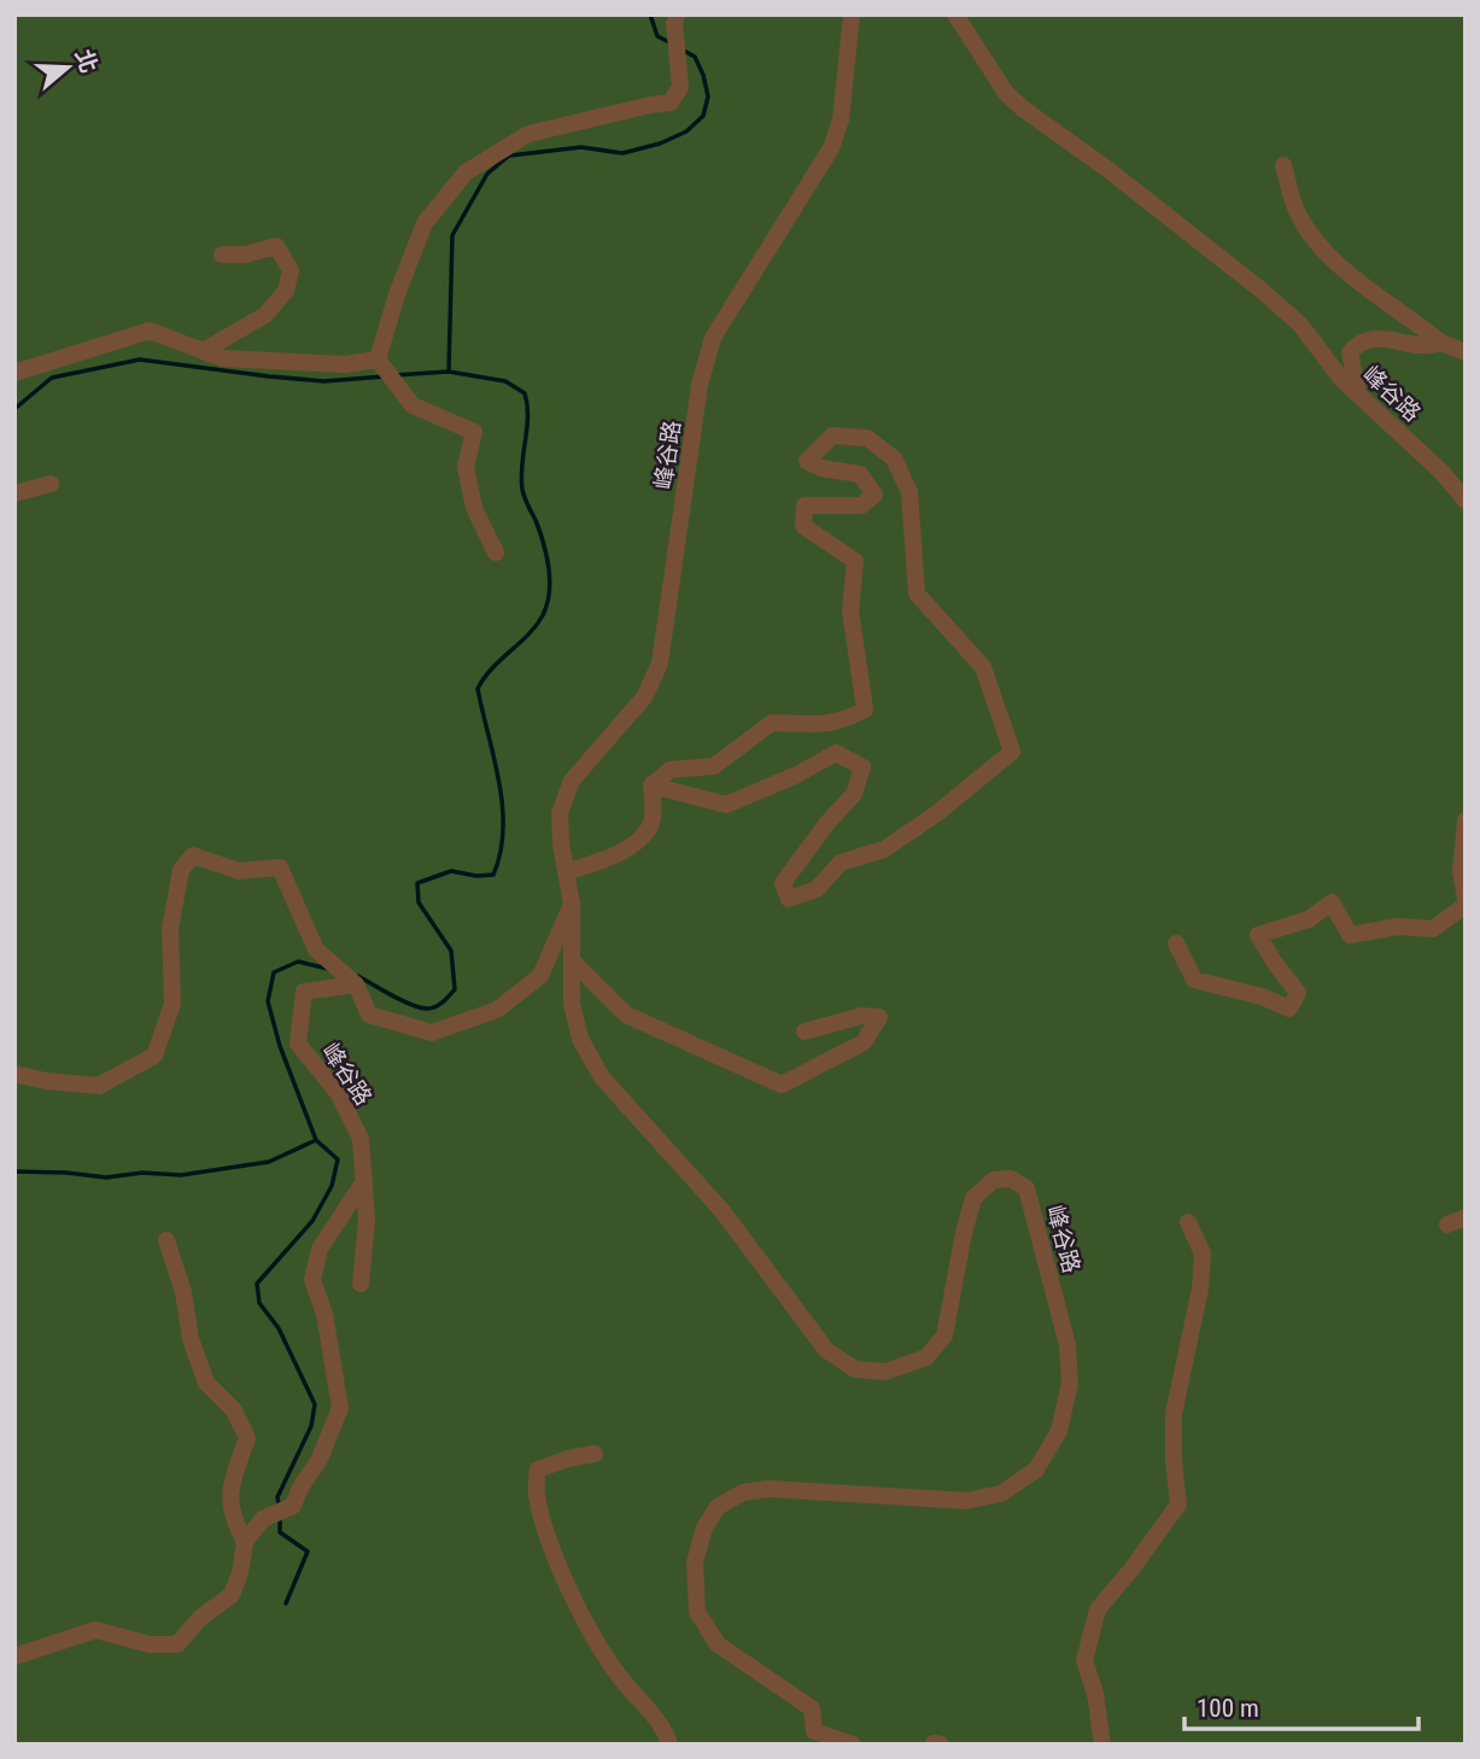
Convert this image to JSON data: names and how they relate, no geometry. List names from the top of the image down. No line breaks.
{"streets":{"street":["峰谷路"]},"scale_bar":"100 m","north":"right"}
